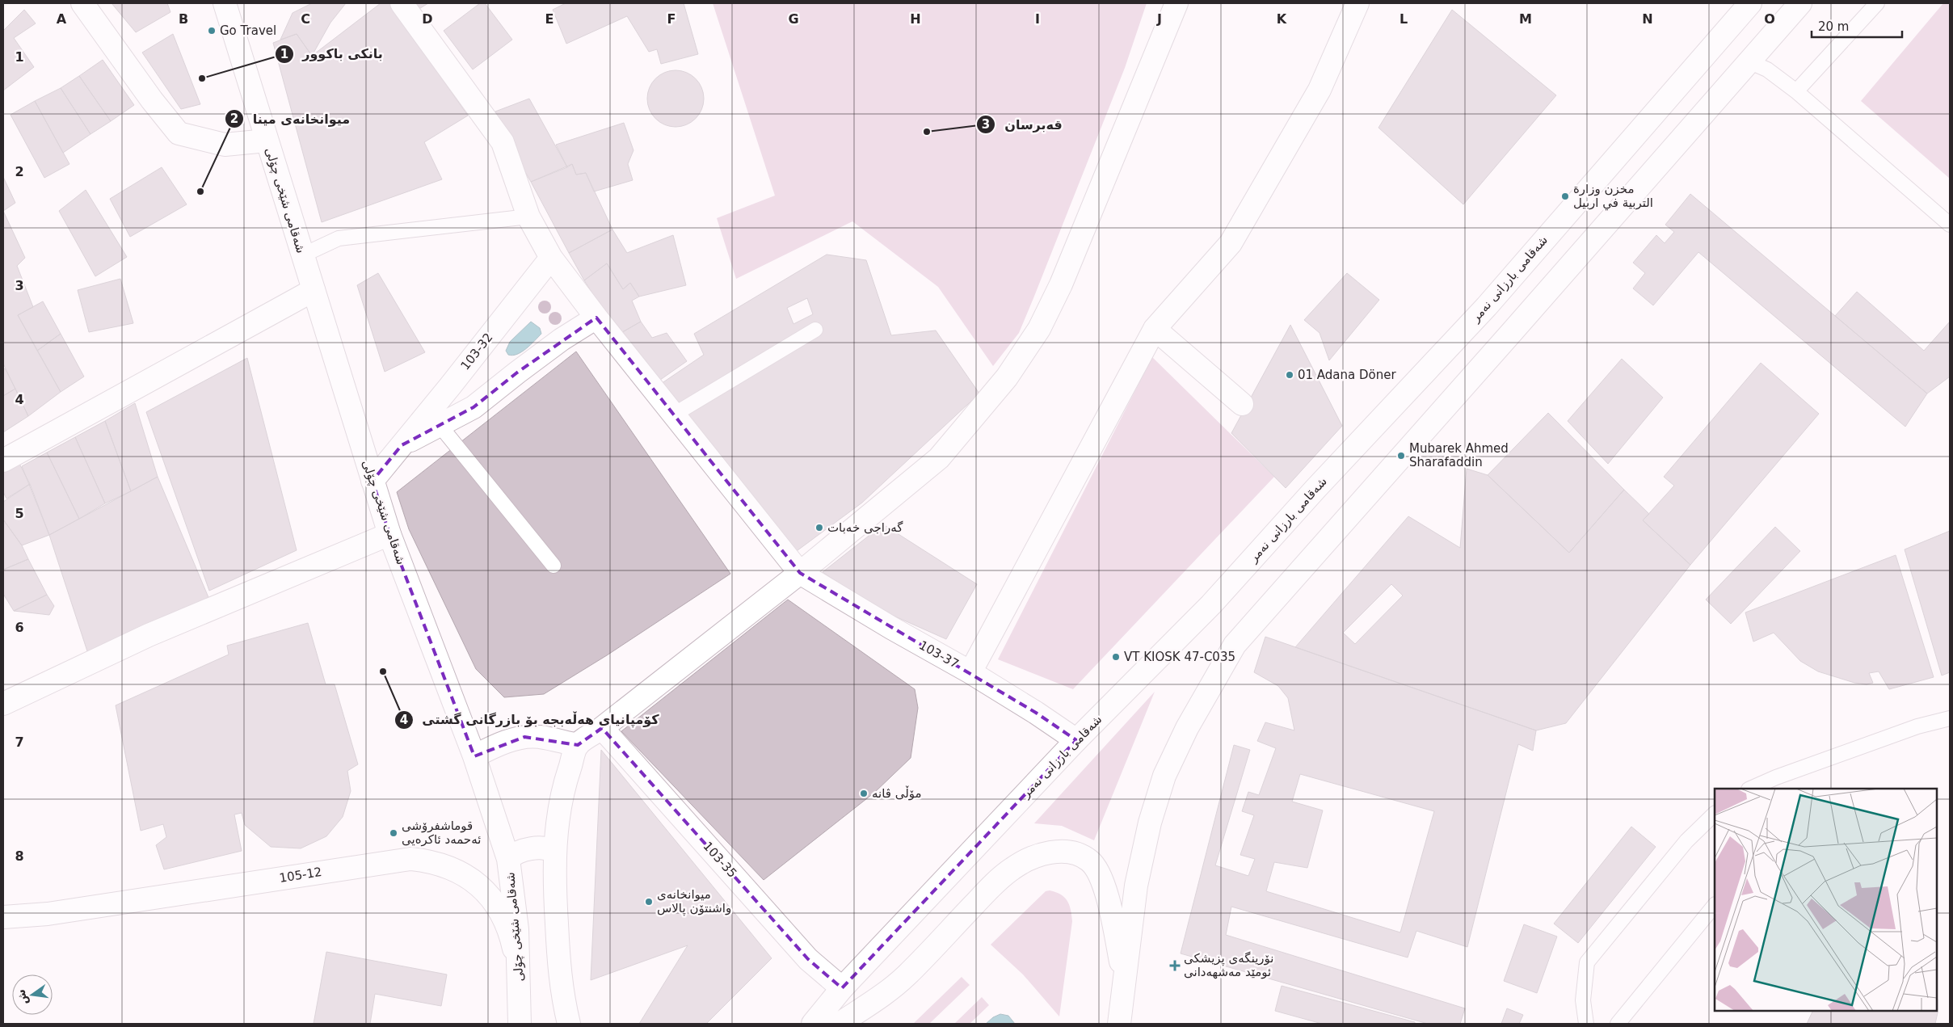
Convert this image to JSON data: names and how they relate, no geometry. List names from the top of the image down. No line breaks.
{"streets":{"street":["شەقامی شێخی چۆلی","شەقامی بارزانی نەمر","103-32","103-37","103-35","105-12"]},"crossings":[["شەقامی شێخی چۆلی","103-32"],["شەقامی شێخی چۆلی","105-12"],["شەقامی بارزانی نەمر","103-37"],["شەقامی بارزانی نەمر","103-35"]],"places":{"other":["Go Travel","بانکی باکوور","قەبرسان","میوانخانەی مینا","مخزن وزارة التربية في اربيل","01 Adana Döner","Mubarek Ahmed Sharafaddin","گەراجی خەبات","VT KIOSK 47-C035","کۆمپانیای هەڵەبجە بۆ بازرگانی گشتی","مۆڵی ڤانە","قوماشفرۆشی ئەحمەد ئاکرەیی","میوانخانەی واشنتۆن پالاس"],"health":["نۆرینگەی پزیشکی ئومێد مەشهەدانی"]},"scale_bar":"20 m","north":"left","grid":{"columns":["A","B","C","D","E","F","G","H","I","J","K","L","M","N","O"],"rows":["1","2","3","4","5","6","7","8"]}}
